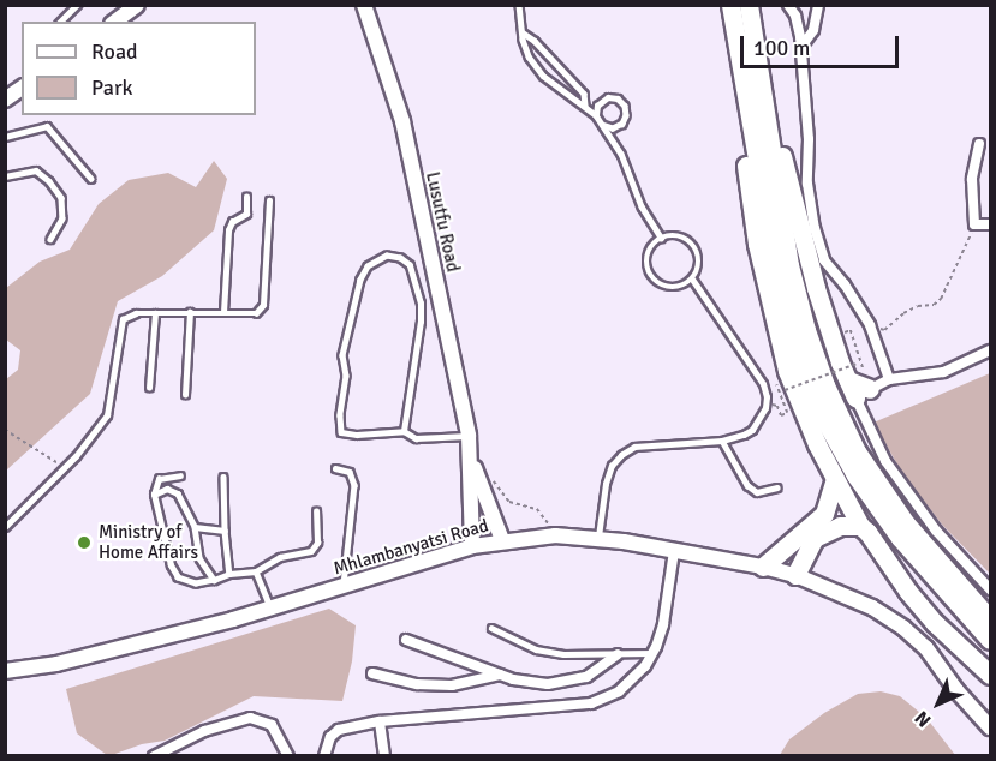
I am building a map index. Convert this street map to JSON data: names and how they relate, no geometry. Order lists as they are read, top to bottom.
{
  "streets": {
    "main road": ["Lusutfu Road", "Mhlambanyatsi Road"]
  },
  "crossings": [
    ["Lusutfu Road", "Mhlambanyatsi Road"]
  ],
  "places": ["Ministry of Home Affairs"],
  "legend": ["Road", "Park"],
  "scale_bar": "100 m",
  "north": "bottom left"
}
